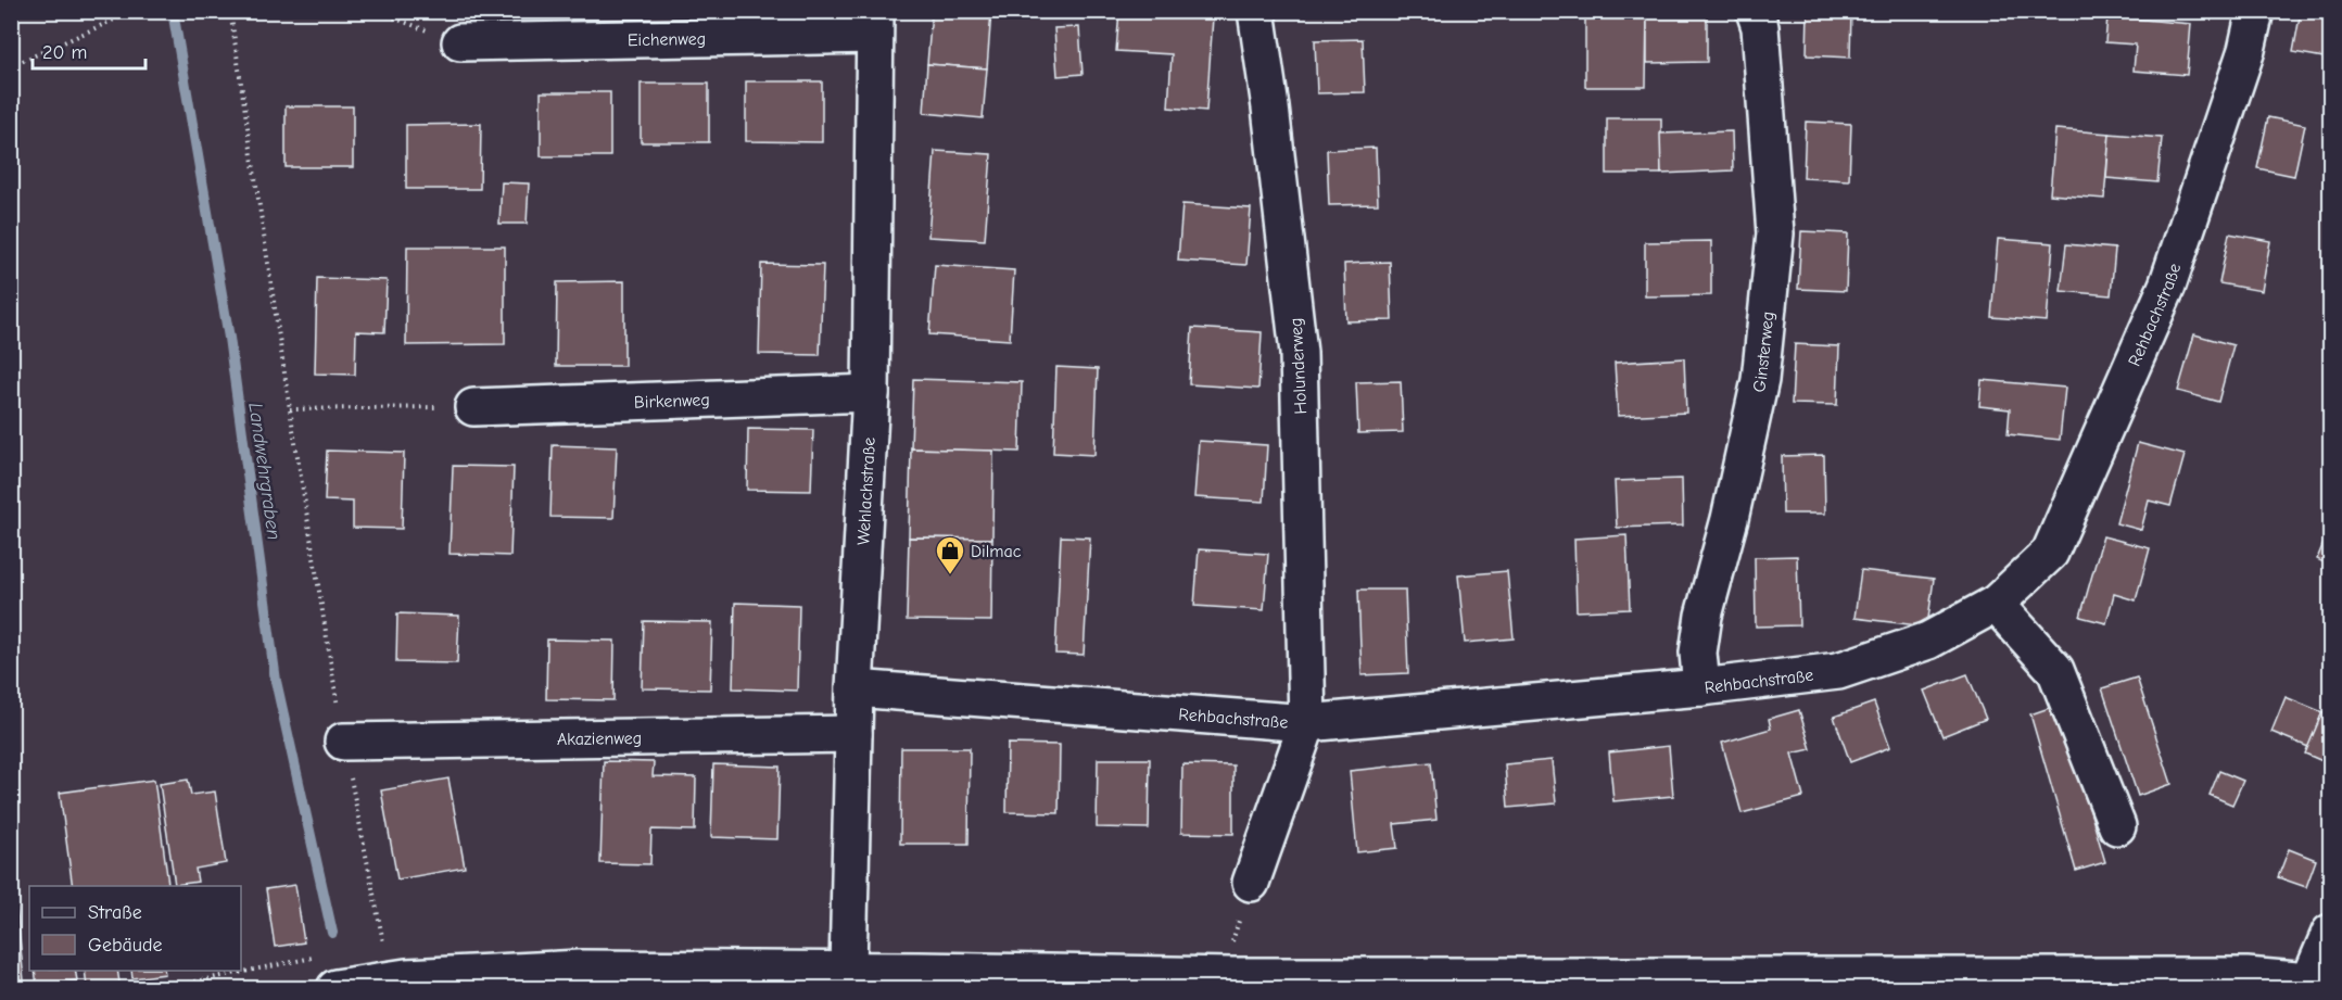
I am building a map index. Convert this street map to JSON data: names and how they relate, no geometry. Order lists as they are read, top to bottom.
{
  "streets": {
    "street": [
      "Eichenweg",
      "Rehbachstraße",
      "Ginsterweg",
      "Holunderweg",
      "Birkenweg",
      "Wehlachstraße",
      "Akazienweg"
    ]
  },
  "crossings": [
    ["Eichenweg", "Wehlachstraße"],
    ["Rehbachstraße", "Ginsterweg"],
    ["Rehbachstraße", "Holunderweg"],
    ["Rehbachstraße", "Wehlachstraße"],
    ["Birkenweg", "Wehlachstraße"],
    ["Wehlachstraße", "Akazienweg"]
  ],
  "water": ["Landwehrgraben"],
  "places": {
    "shop": ["Dilmac"]
  },
  "legend": ["Straße", "Gebäude"],
  "scale_bar": "20 m"
}
